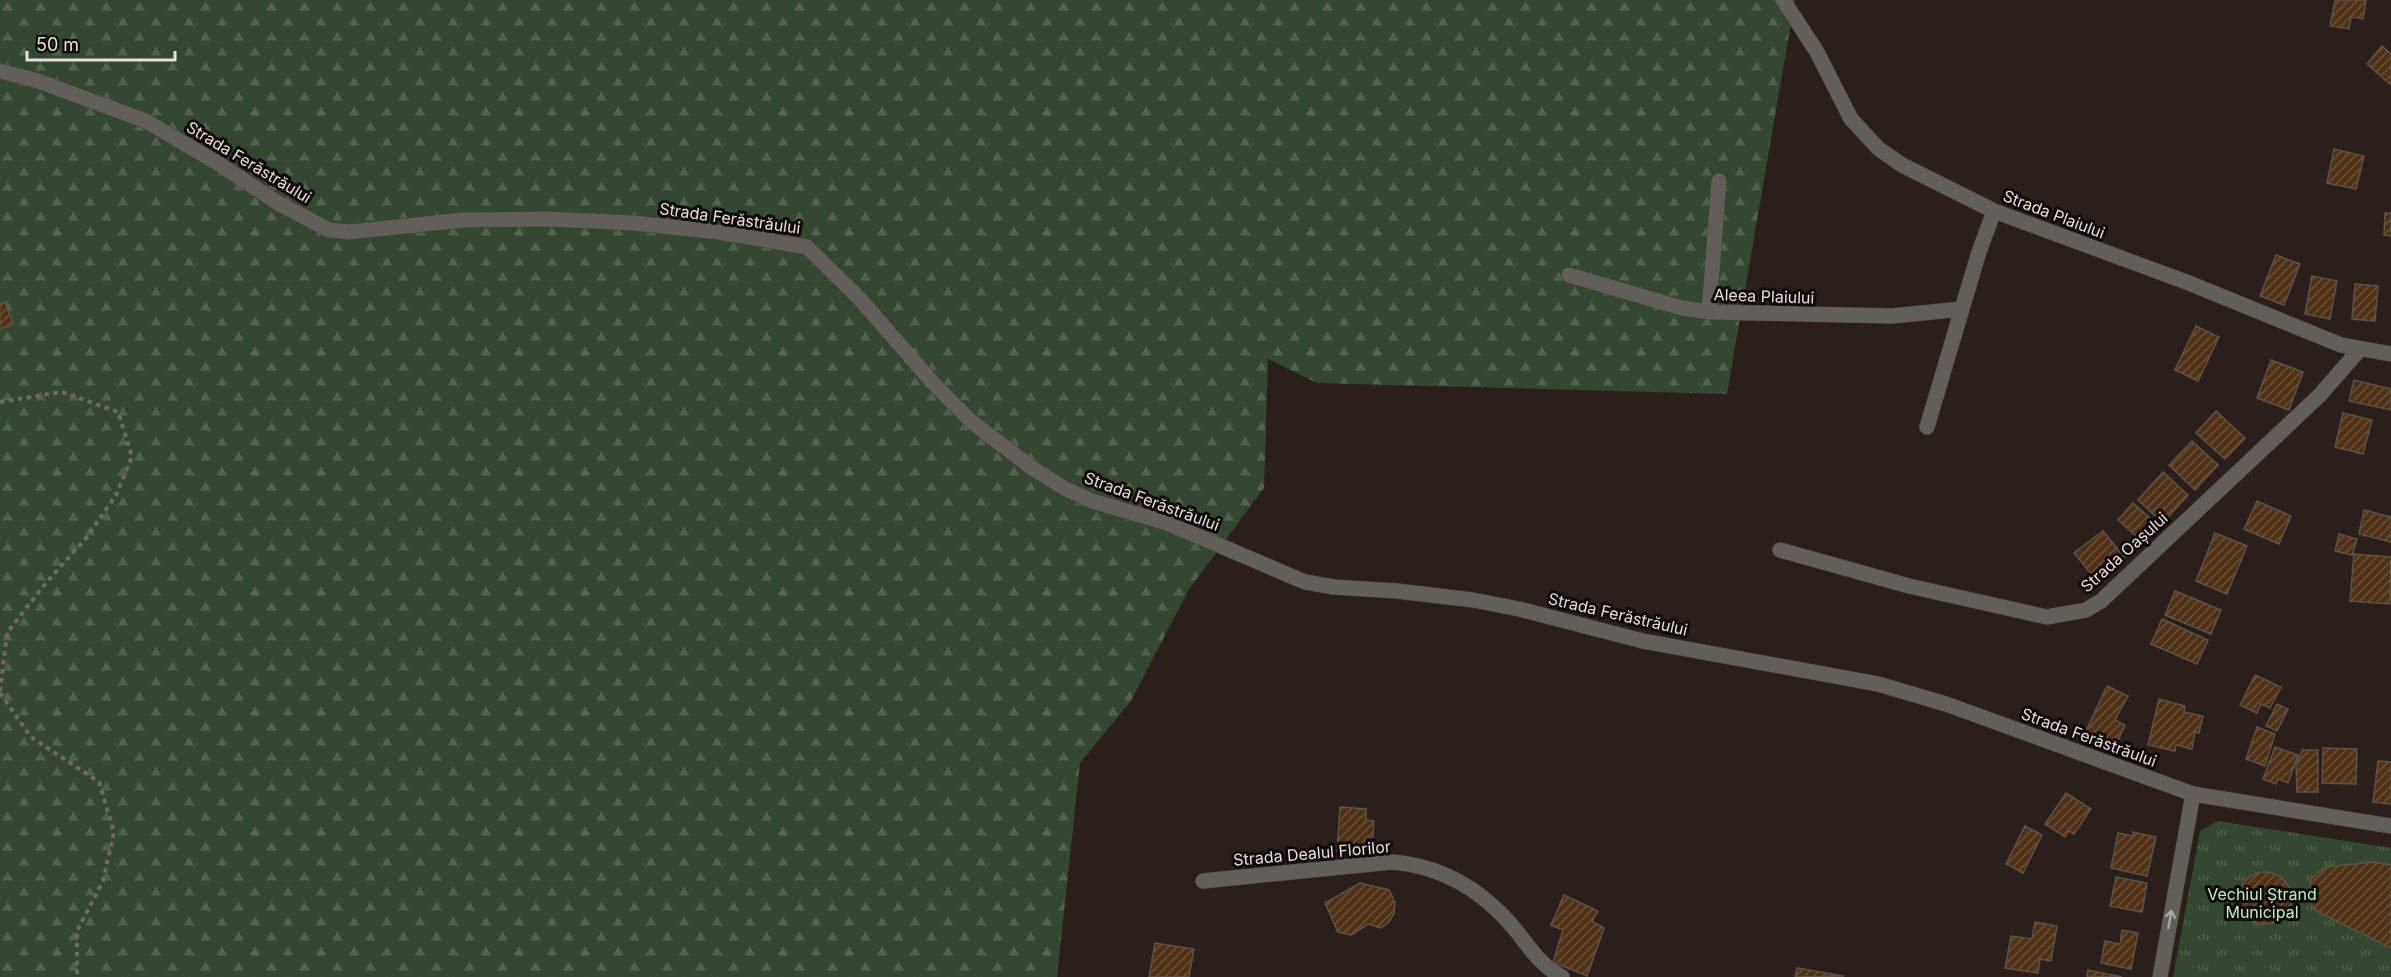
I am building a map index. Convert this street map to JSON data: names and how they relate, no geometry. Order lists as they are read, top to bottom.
{
  "streets": {
    "street": [
      "Strada Ferăstrăului",
      "Strada Plaiului",
      "Aleea Plaiului",
      "Strada Oașului",
      "Strada Dealul Florilor"
    ]
  },
  "crossings": [
    ["Strada Plaiului", "Strada Oașului"]
  ],
  "parks": ["Vechiul Ștrand Municipal"],
  "scale_bar": "50 m"
}
